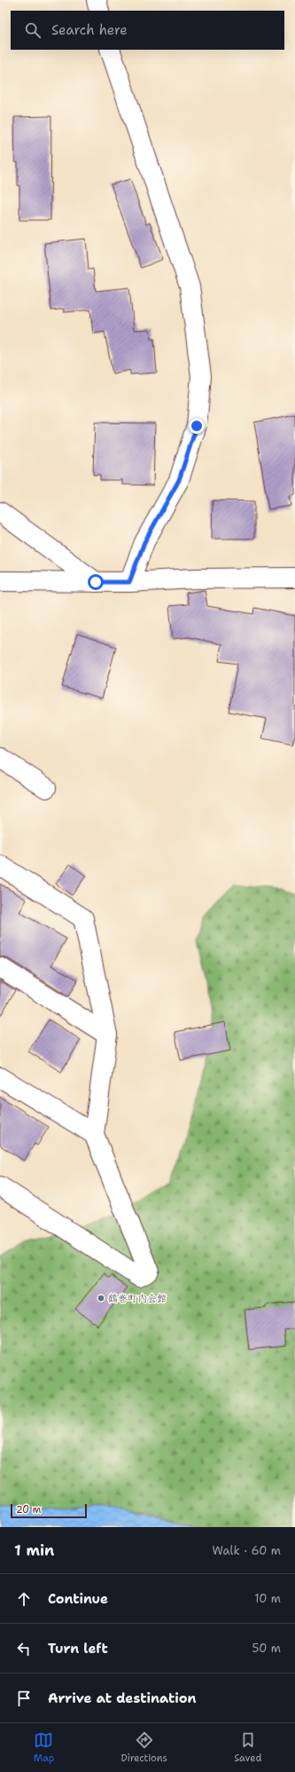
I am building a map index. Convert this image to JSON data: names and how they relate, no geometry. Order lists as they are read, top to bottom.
{
  "places": ["鶴巻町内会館"],
  "scale_bar": "20 m",
  "page": {
    "search": "Search here",
    "scale": "20 m",
    "heading": ["1 min", "Walk · 60 m"],
    "list": [
      ["Continue", "10 m"],
      ["Turn left", "50 m"],
      "Arrive at destination"
    ],
    "nav": ["Map", "Directions", "Saved"]
  }
}
